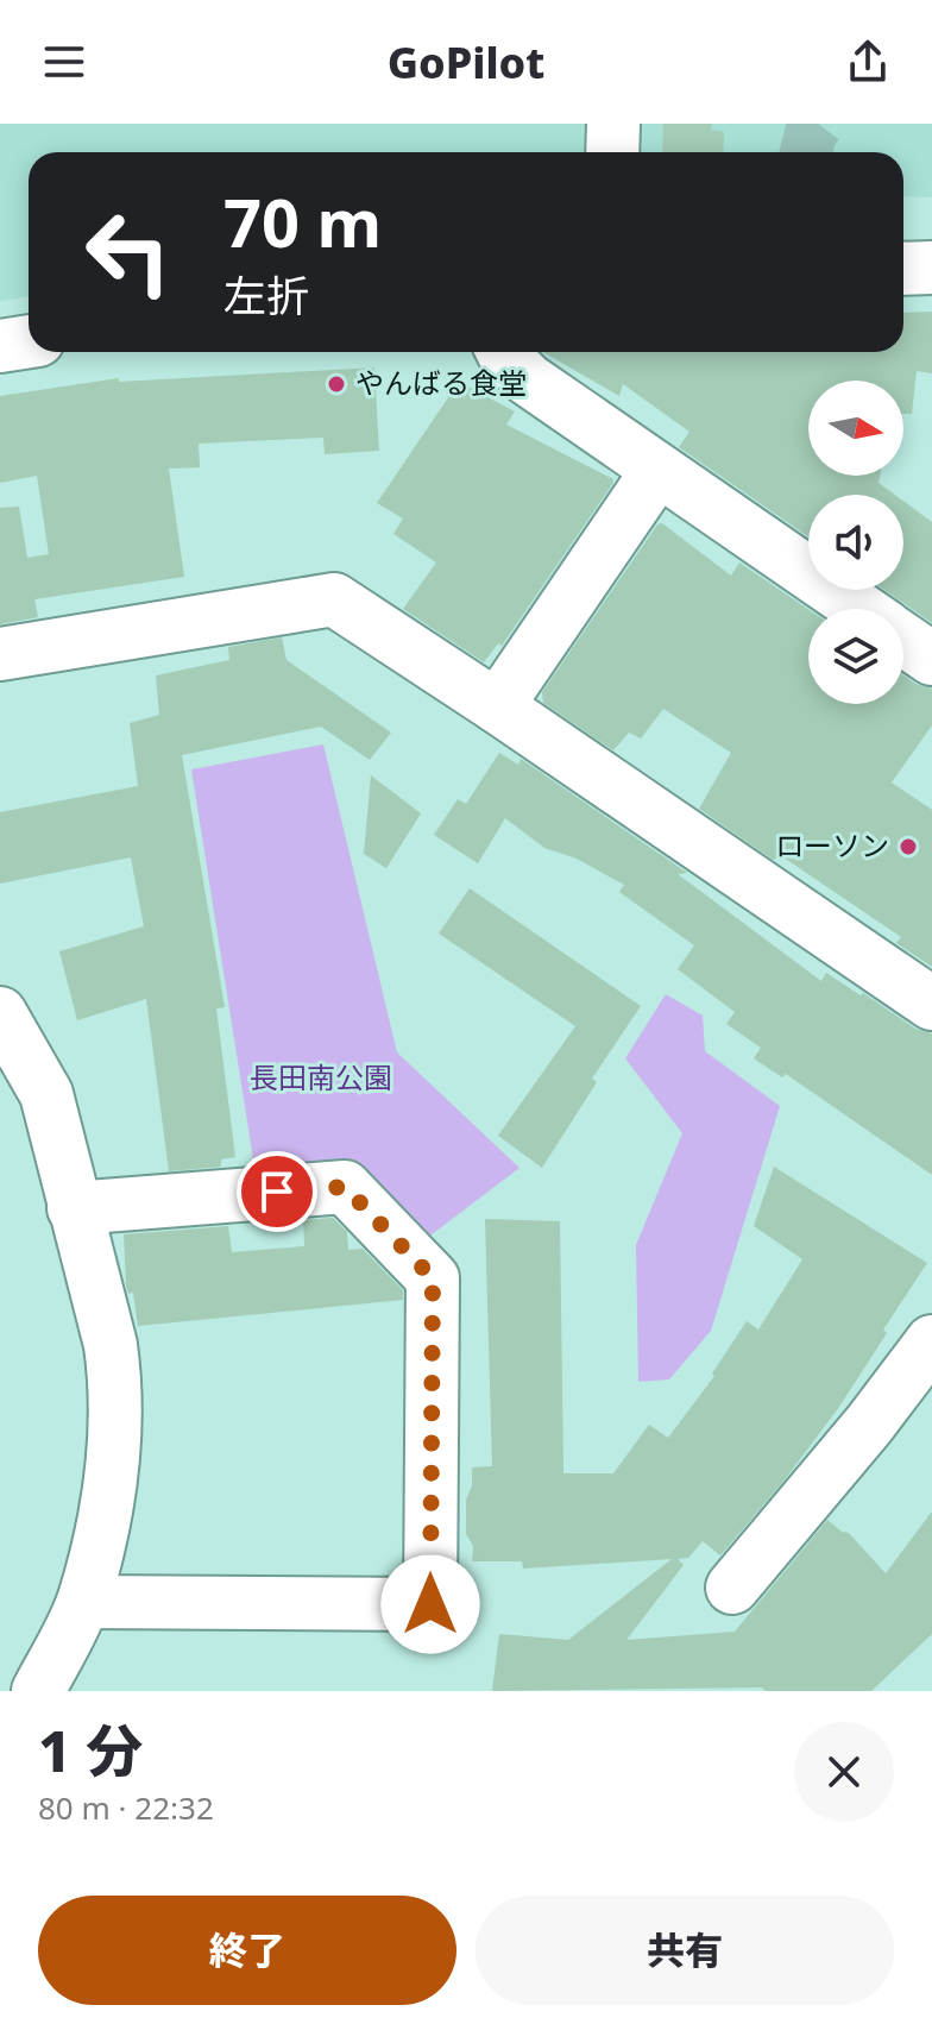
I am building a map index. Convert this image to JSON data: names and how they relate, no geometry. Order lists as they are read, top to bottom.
{
  "parks": ["長田南公園"],
  "places": ["やんばる食堂", "ローソン"],
  "north": "right",
  "page": {
    "header": "GoPilot",
    "turn": ["70 m", "左折"],
    "heading": ["1 分", "80 m · 22:32"],
    "buttons": ["終了", "共有"]
  }
}
